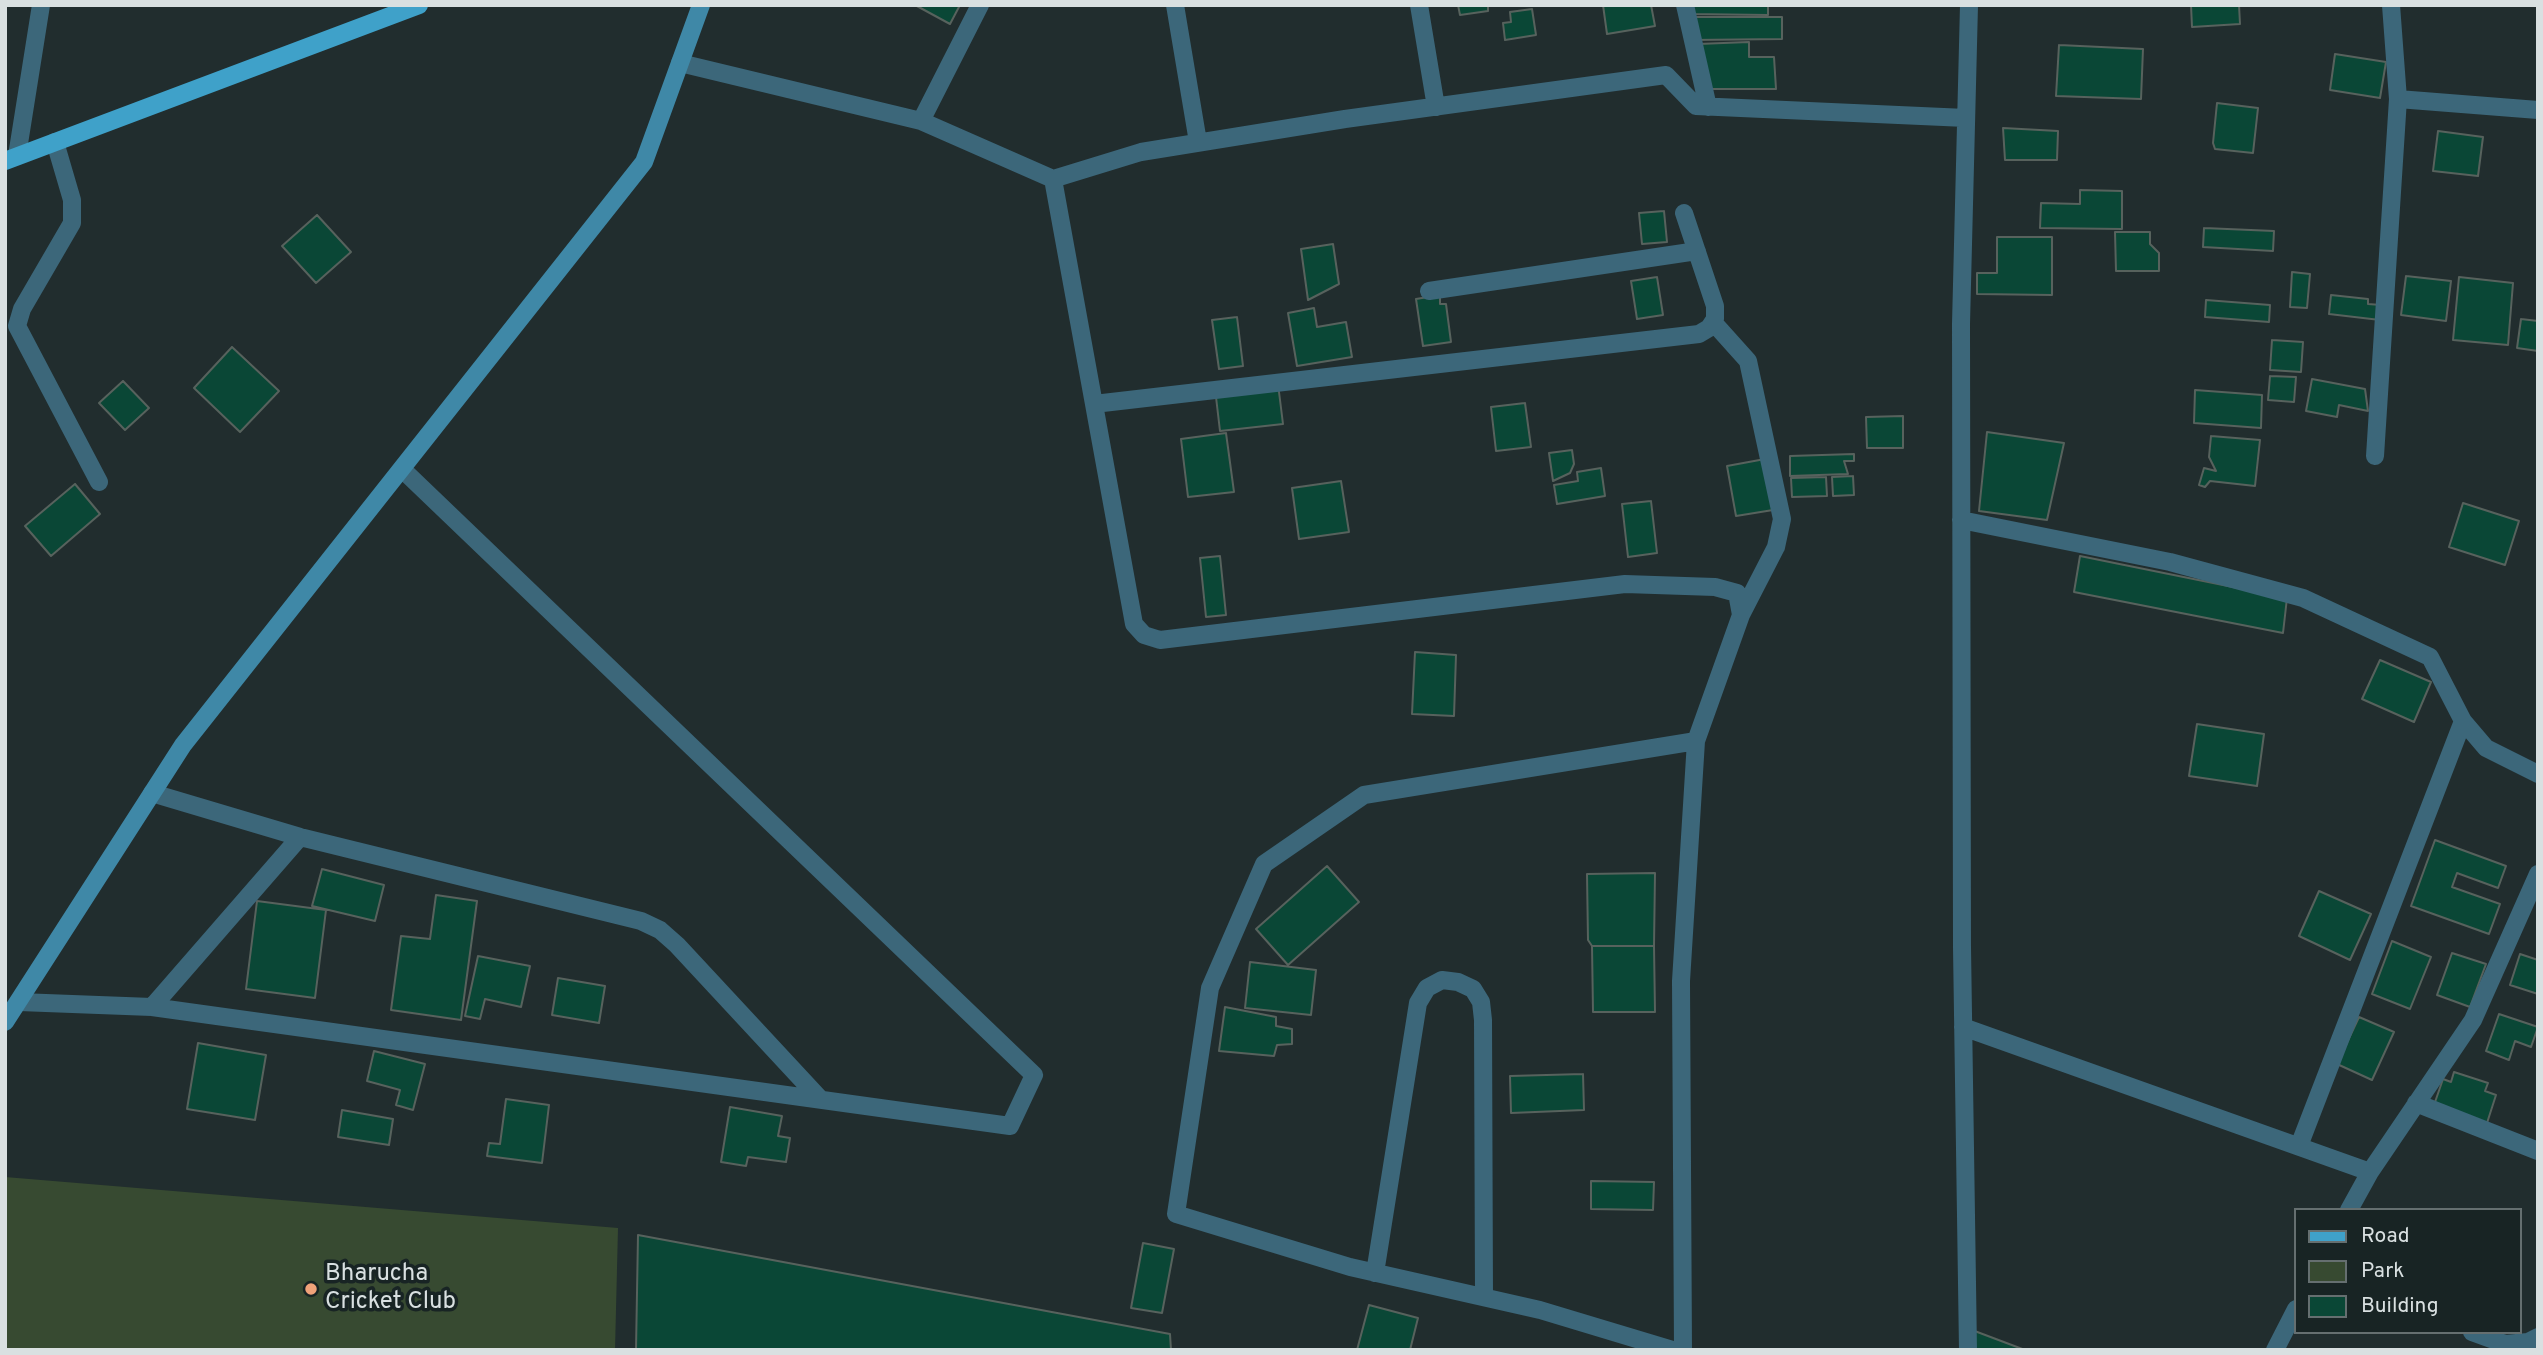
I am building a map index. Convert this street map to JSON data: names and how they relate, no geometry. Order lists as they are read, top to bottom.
{
  "places": ["Bharucha Cricket Club"],
  "legend": ["Road", "Park", "Building"]
}
